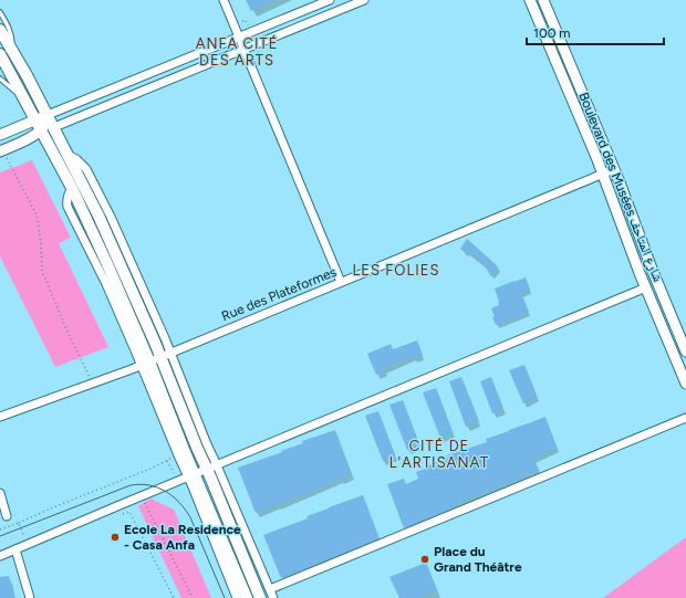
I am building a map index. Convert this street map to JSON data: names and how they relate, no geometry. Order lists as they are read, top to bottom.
{
  "streets": {
    "street": ["Boulevard des Musées شارع المتاحف", "Rue des Plateformes"]
  },
  "crossings": [
    ["Boulevard des Musées شارع المتاحف", "Rue des Plateformes"]
  ],
  "districts": ["ANFA CITÉ DES ARTS", "LES FOLIES", "CITÉ DE L'ARTISANAT"],
  "places": ["Ecole La Residence - Casa Anfa", "Place du Grand Théâtre"],
  "scale_bar": "100 m"
}
